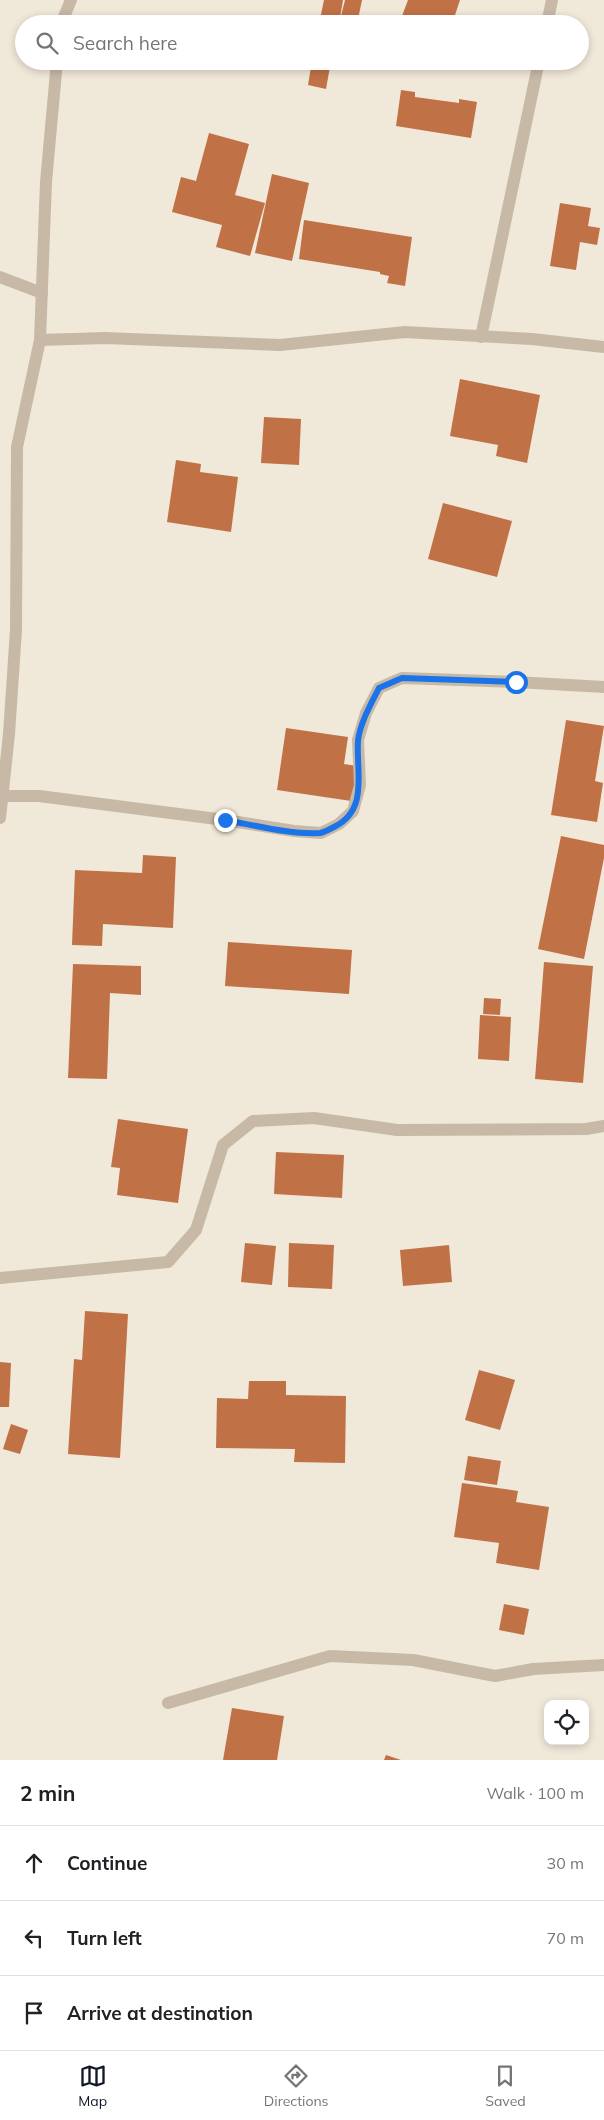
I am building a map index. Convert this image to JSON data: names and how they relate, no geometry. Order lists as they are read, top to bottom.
{
  "page": {
    "search": "Search here",
    "heading": ["2 min", "Walk · 100 m"],
    "list": [
      ["Continue", "30 m"],
      ["Turn left", "70 m"],
      "Arrive at destination"
    ],
    "nav": ["Map", "Directions", "Saved"]
  }
}
